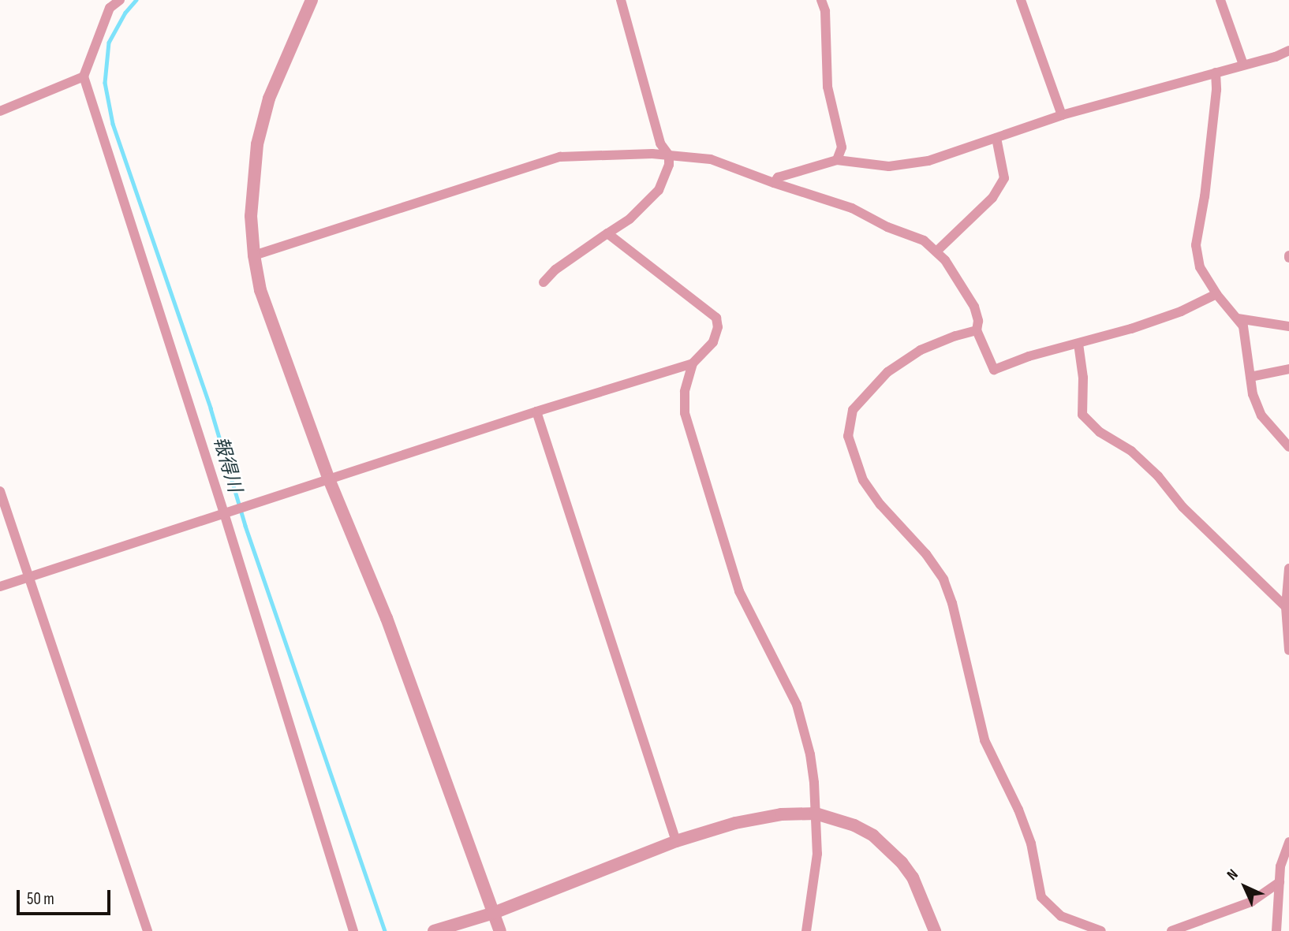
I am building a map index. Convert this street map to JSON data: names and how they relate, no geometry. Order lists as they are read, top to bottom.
{
  "water": ["報得川"],
  "scale_bar": "50 m",
  "north": "top left"
}
